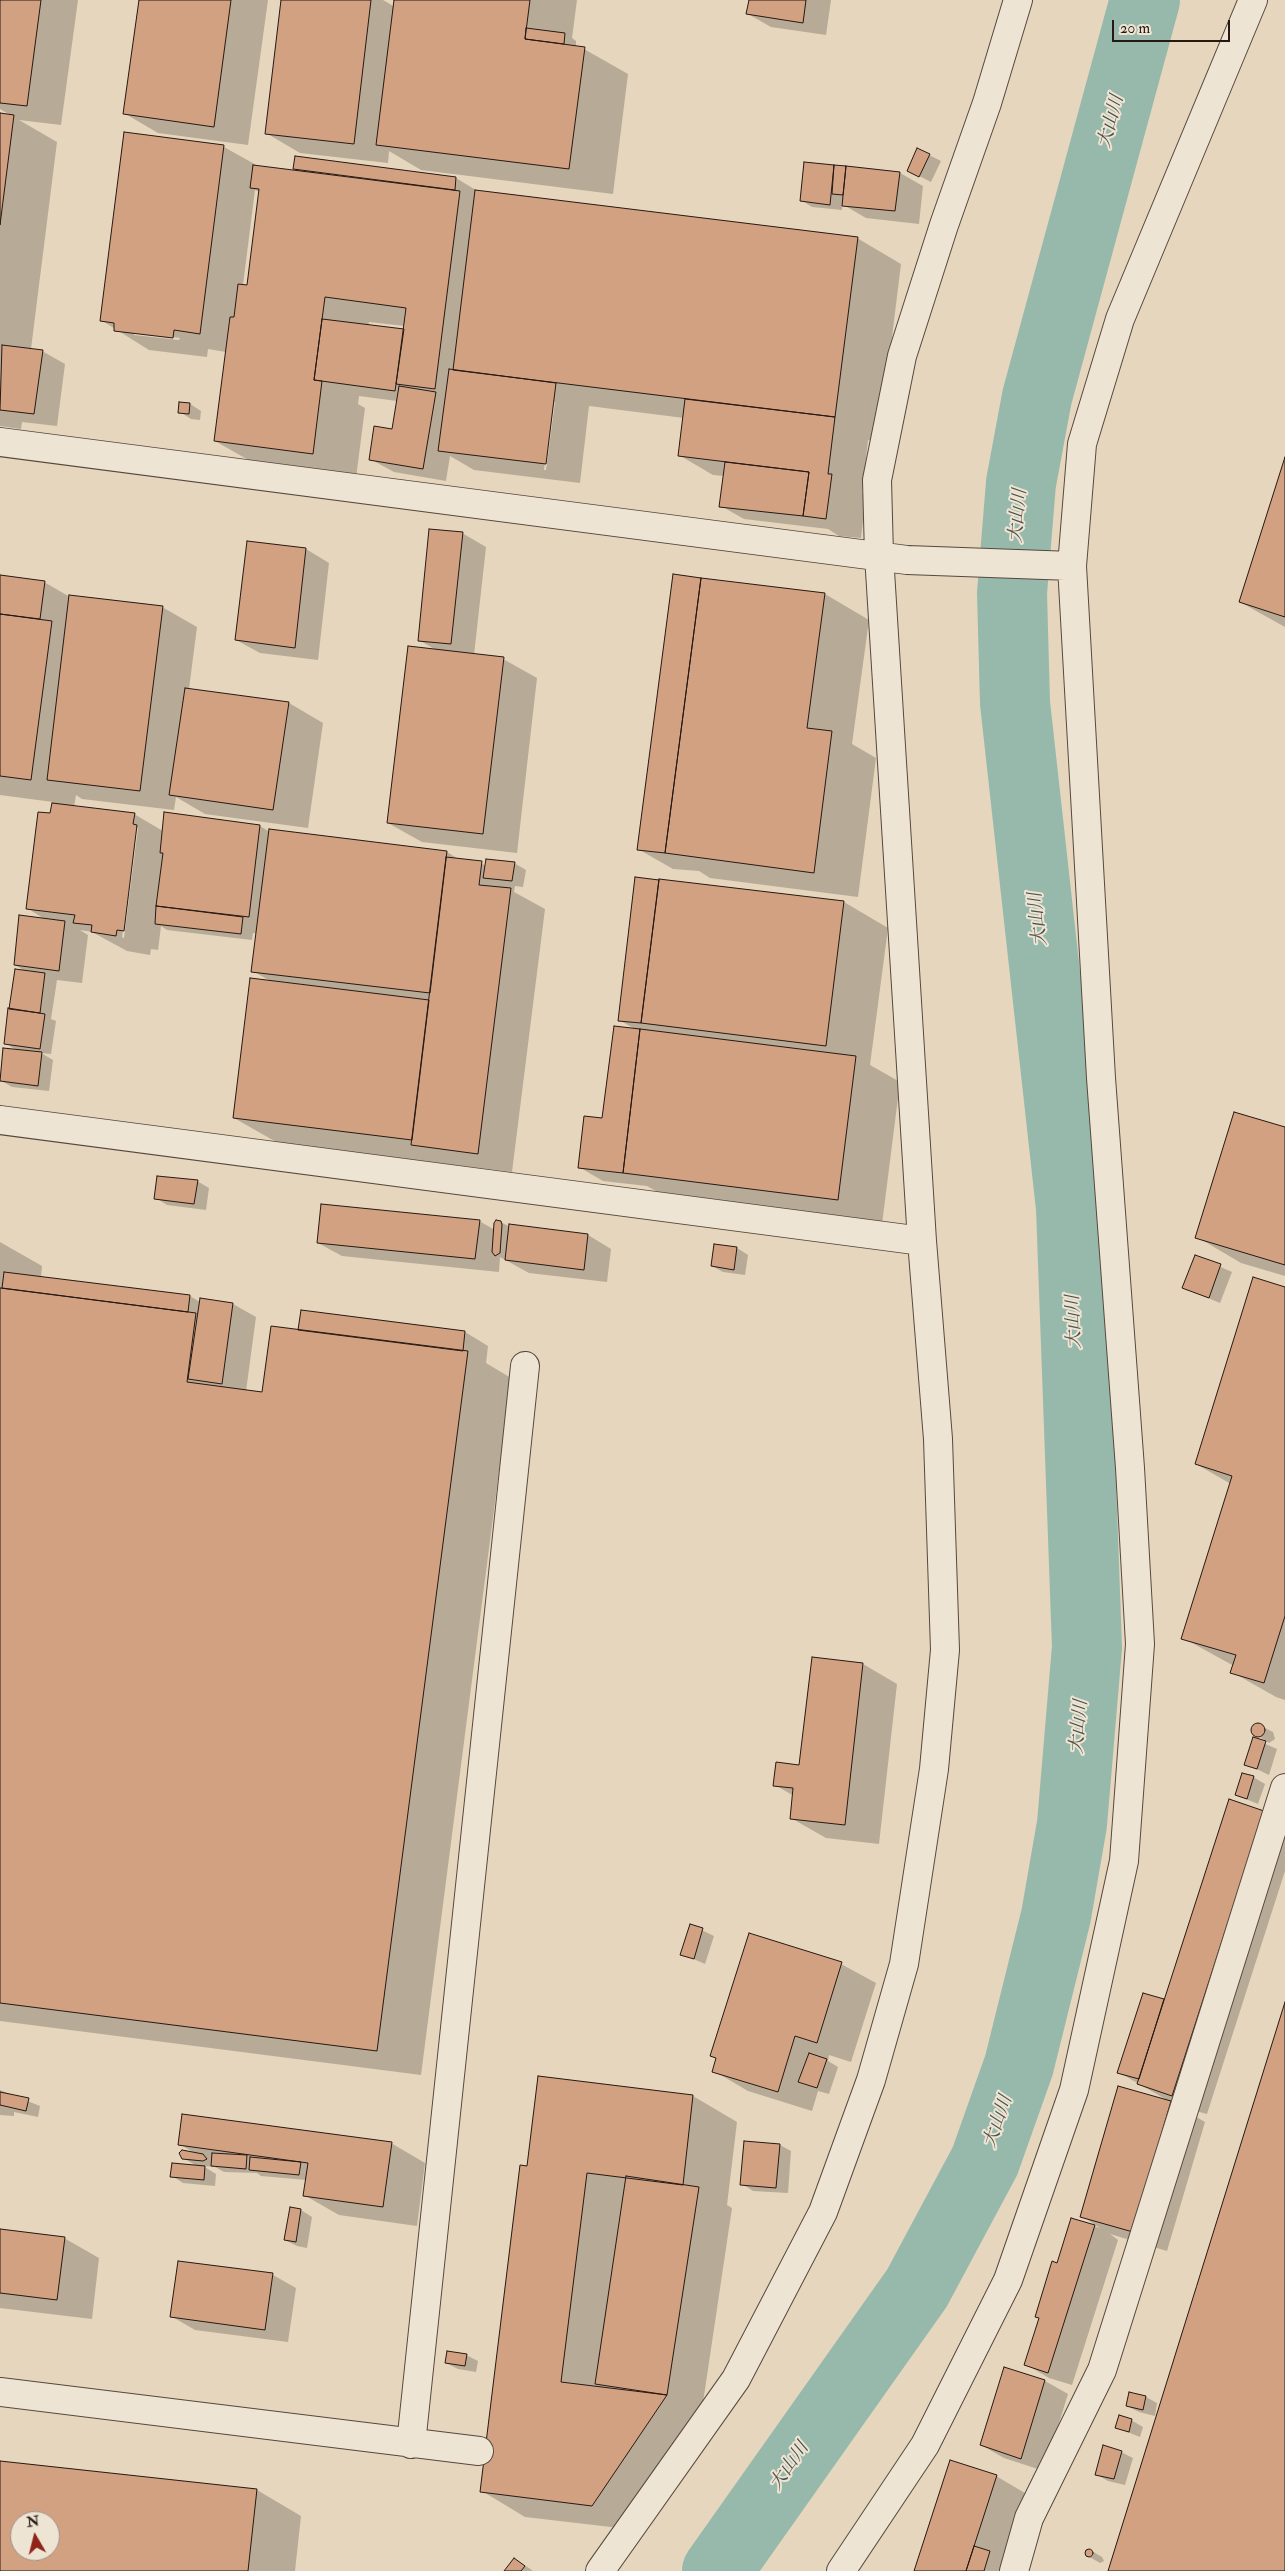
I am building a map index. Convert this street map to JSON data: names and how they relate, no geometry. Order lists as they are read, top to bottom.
{
  "water": ["大山川"],
  "scale_bar": "20 m",
  "north": "top"
}
